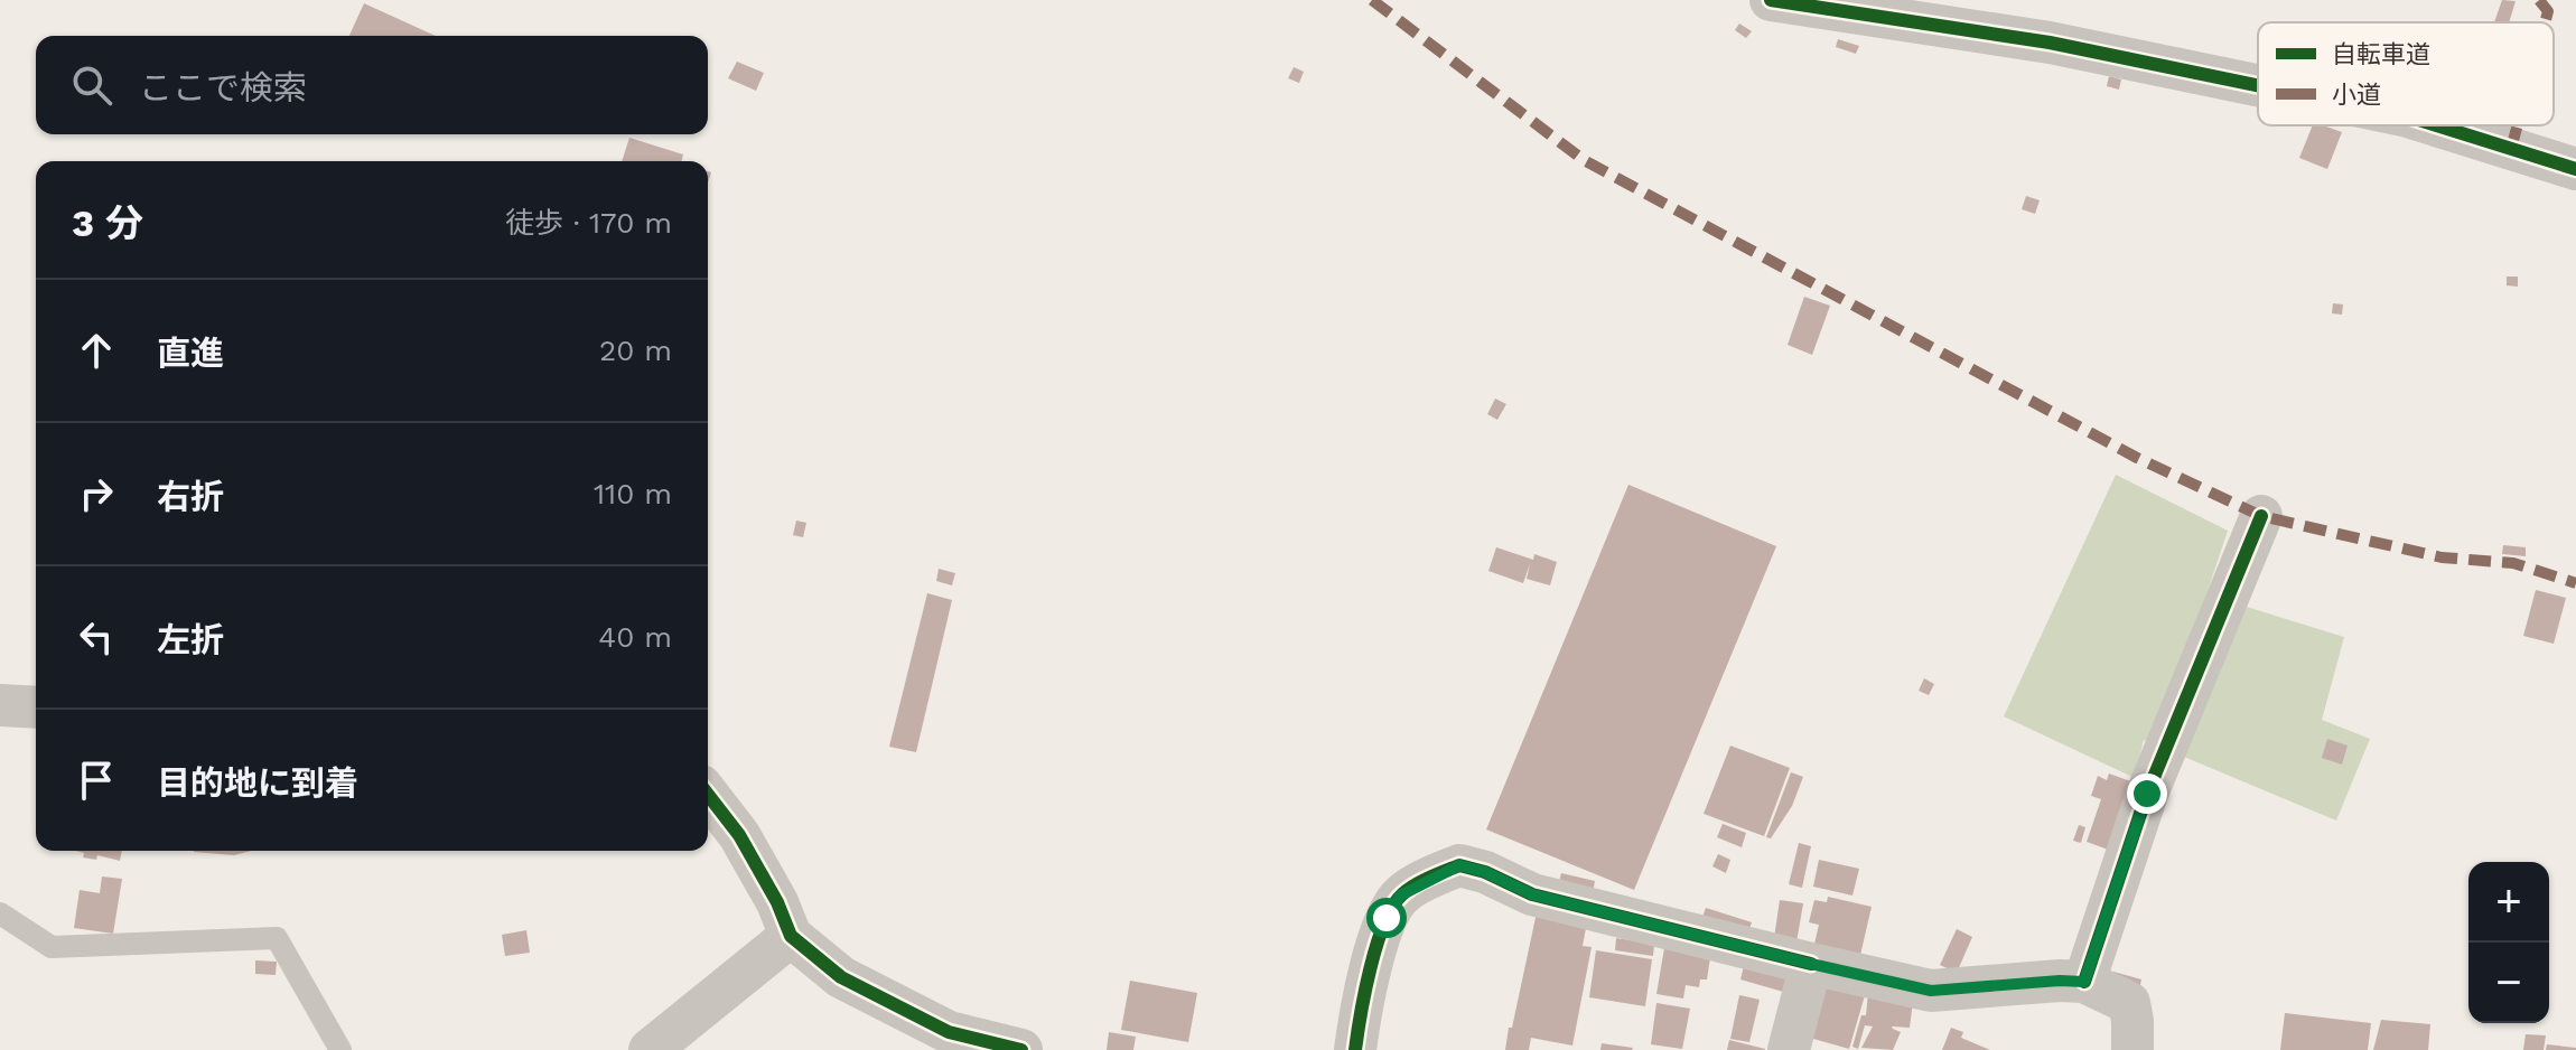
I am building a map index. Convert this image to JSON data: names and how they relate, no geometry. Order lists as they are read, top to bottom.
{
  "legend": ["自転車道", "小道"],
  "page": {
    "search": "ここで検索",
    "heading": ["3 分", "徒歩 · 170 m"],
    "list": [
      ["直進", "20 m"],
      ["右折", "110 m"],
      ["左折", "40 m"],
      "目的地に到着"
    ],
    "map_buttons": ["+", "−"]
  }
}
